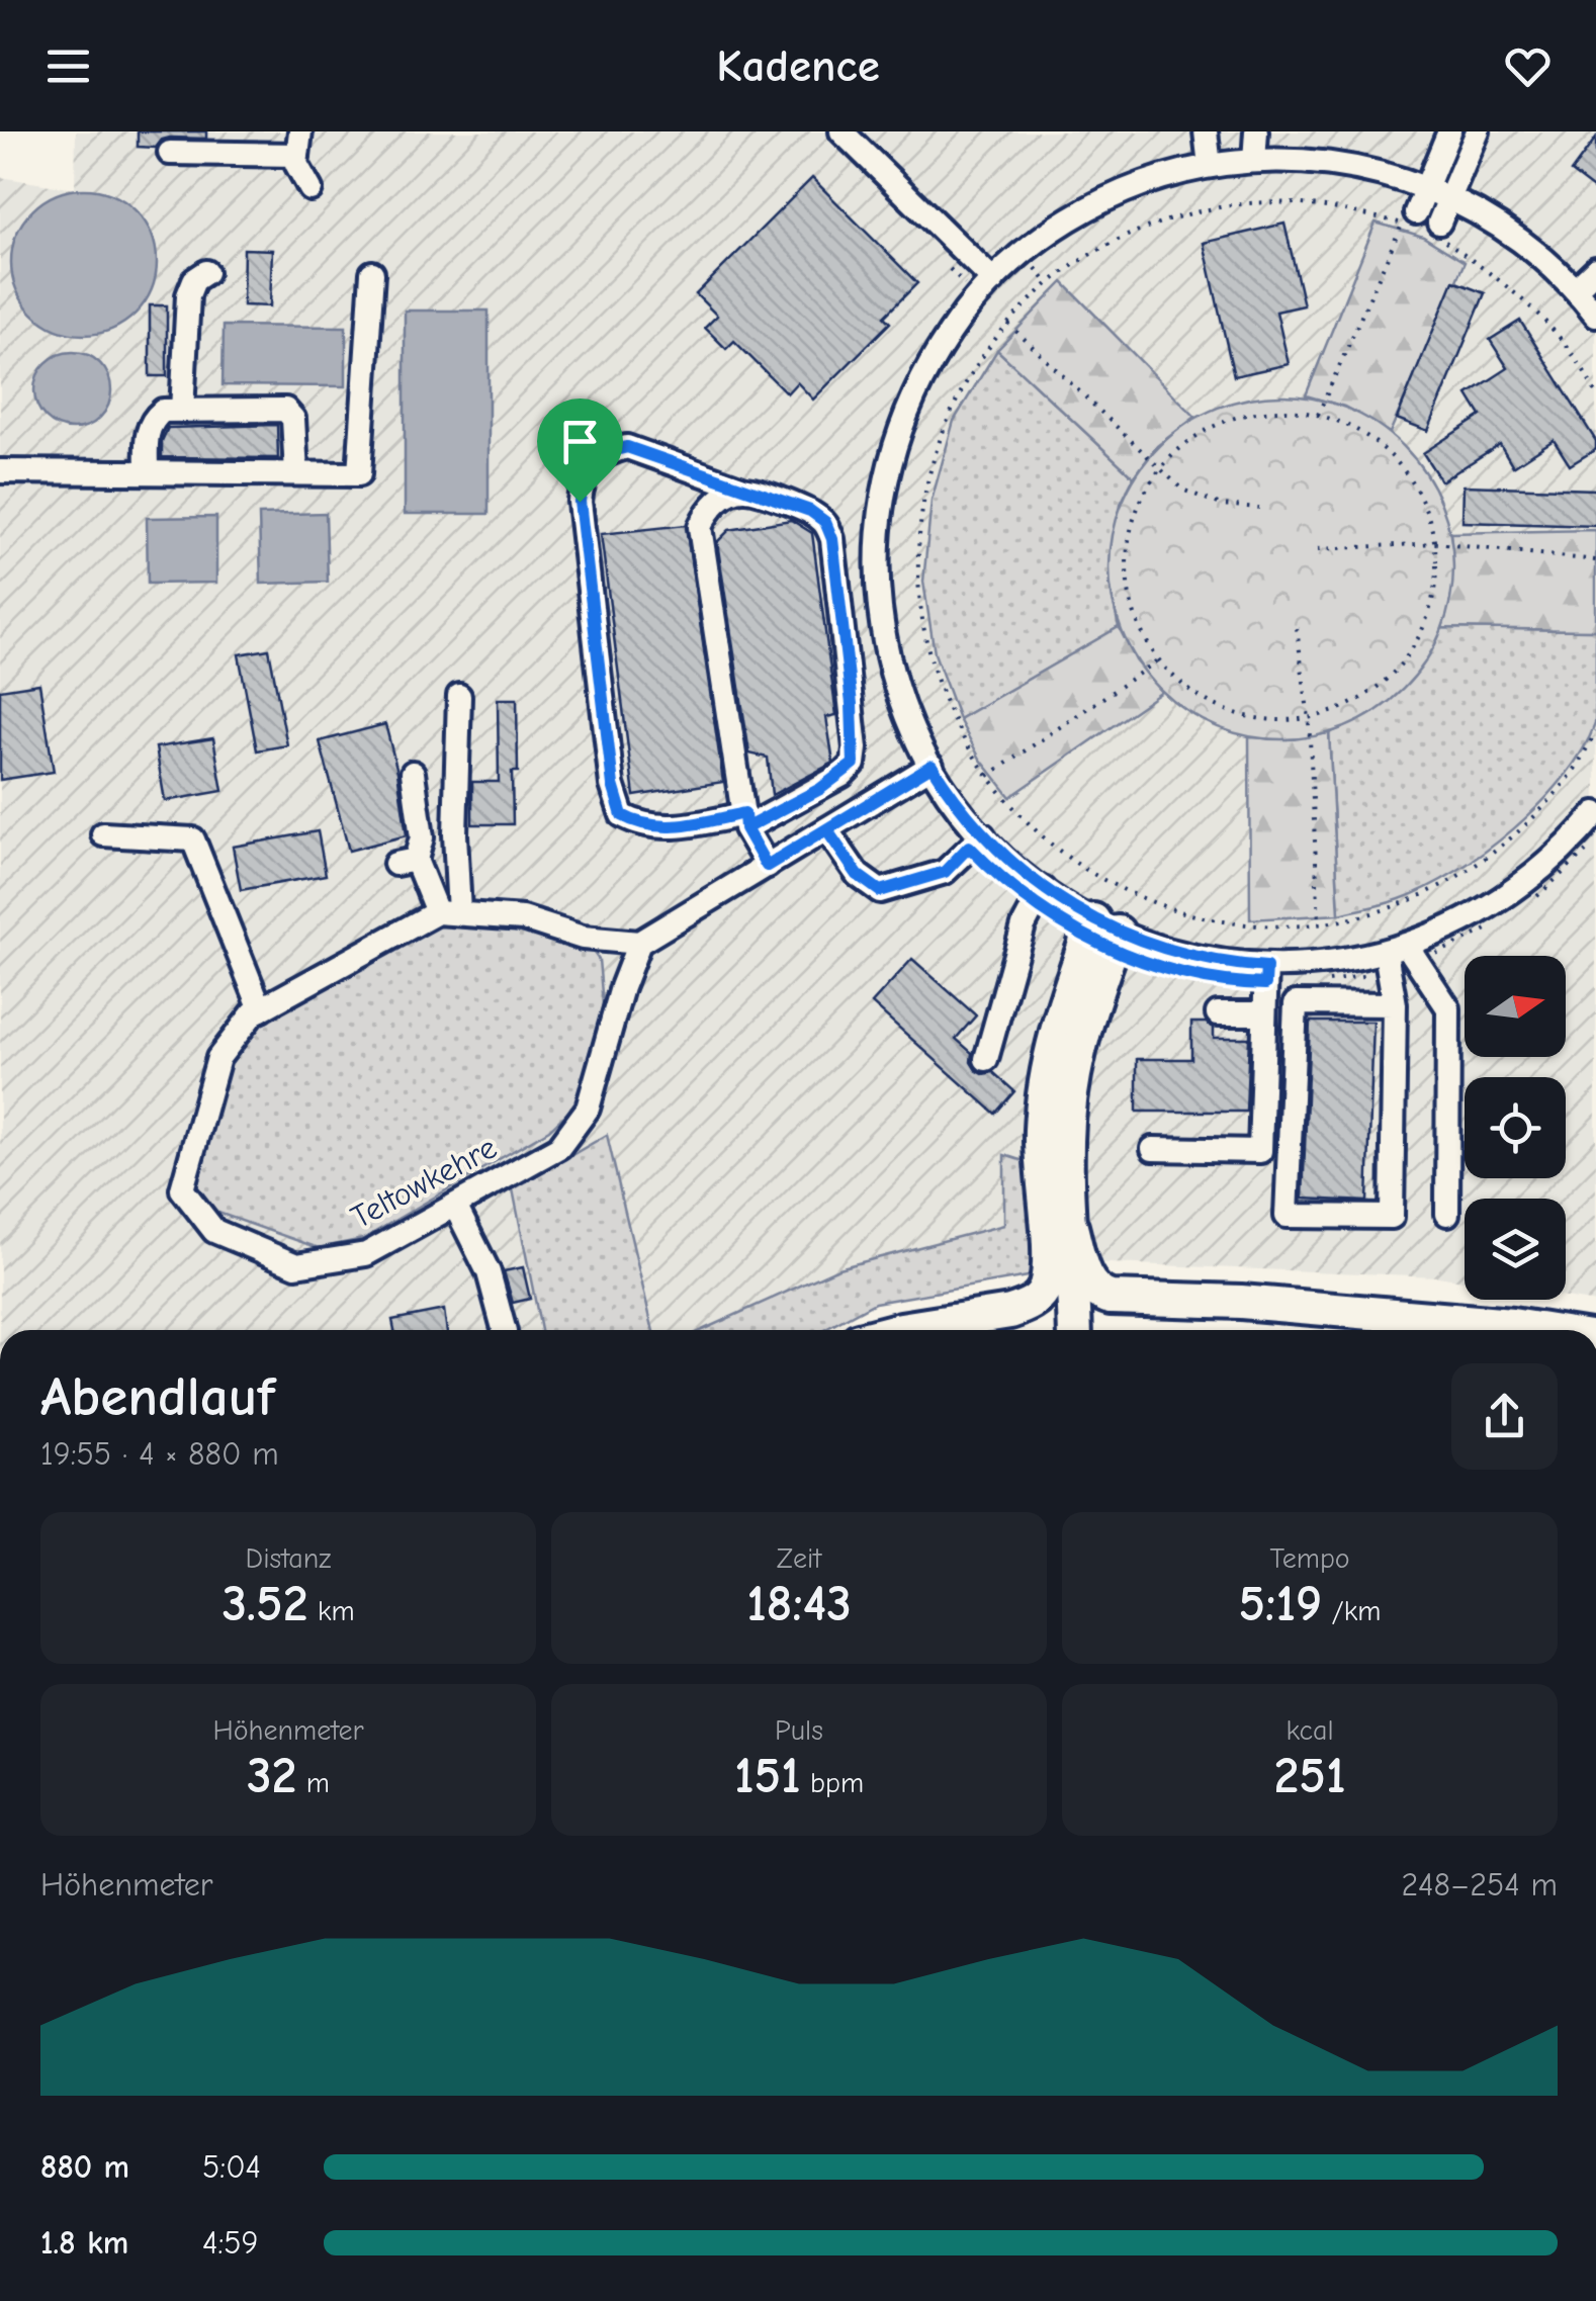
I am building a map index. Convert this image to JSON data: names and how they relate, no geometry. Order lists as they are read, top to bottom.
{
  "streets": {
    "street": ["Teltowkehre"]
  },
  "north": "right",
  "page": {
    "header": "Kadence",
    "heading": ["Abendlauf", "19:55 · 4 × 880 m"],
    "stats": [
      ["Distanz", "3.52 km"],
      ["Zeit", "18:43"],
      ["Tempo", "5:19 /km"],
      ["Höhenmeter", "32 m"],
      ["Puls", "151 bpm"],
      ["kcal", "251"]
    ],
    "chart": ["Höhenmeter", "248–254 m"],
    "list": [
      {
        "name": "880 m",
        "note": "5:04"
      },
      {
        "name": "1.8 km",
        "note": "4:59"
      }
    ]
  }
}
